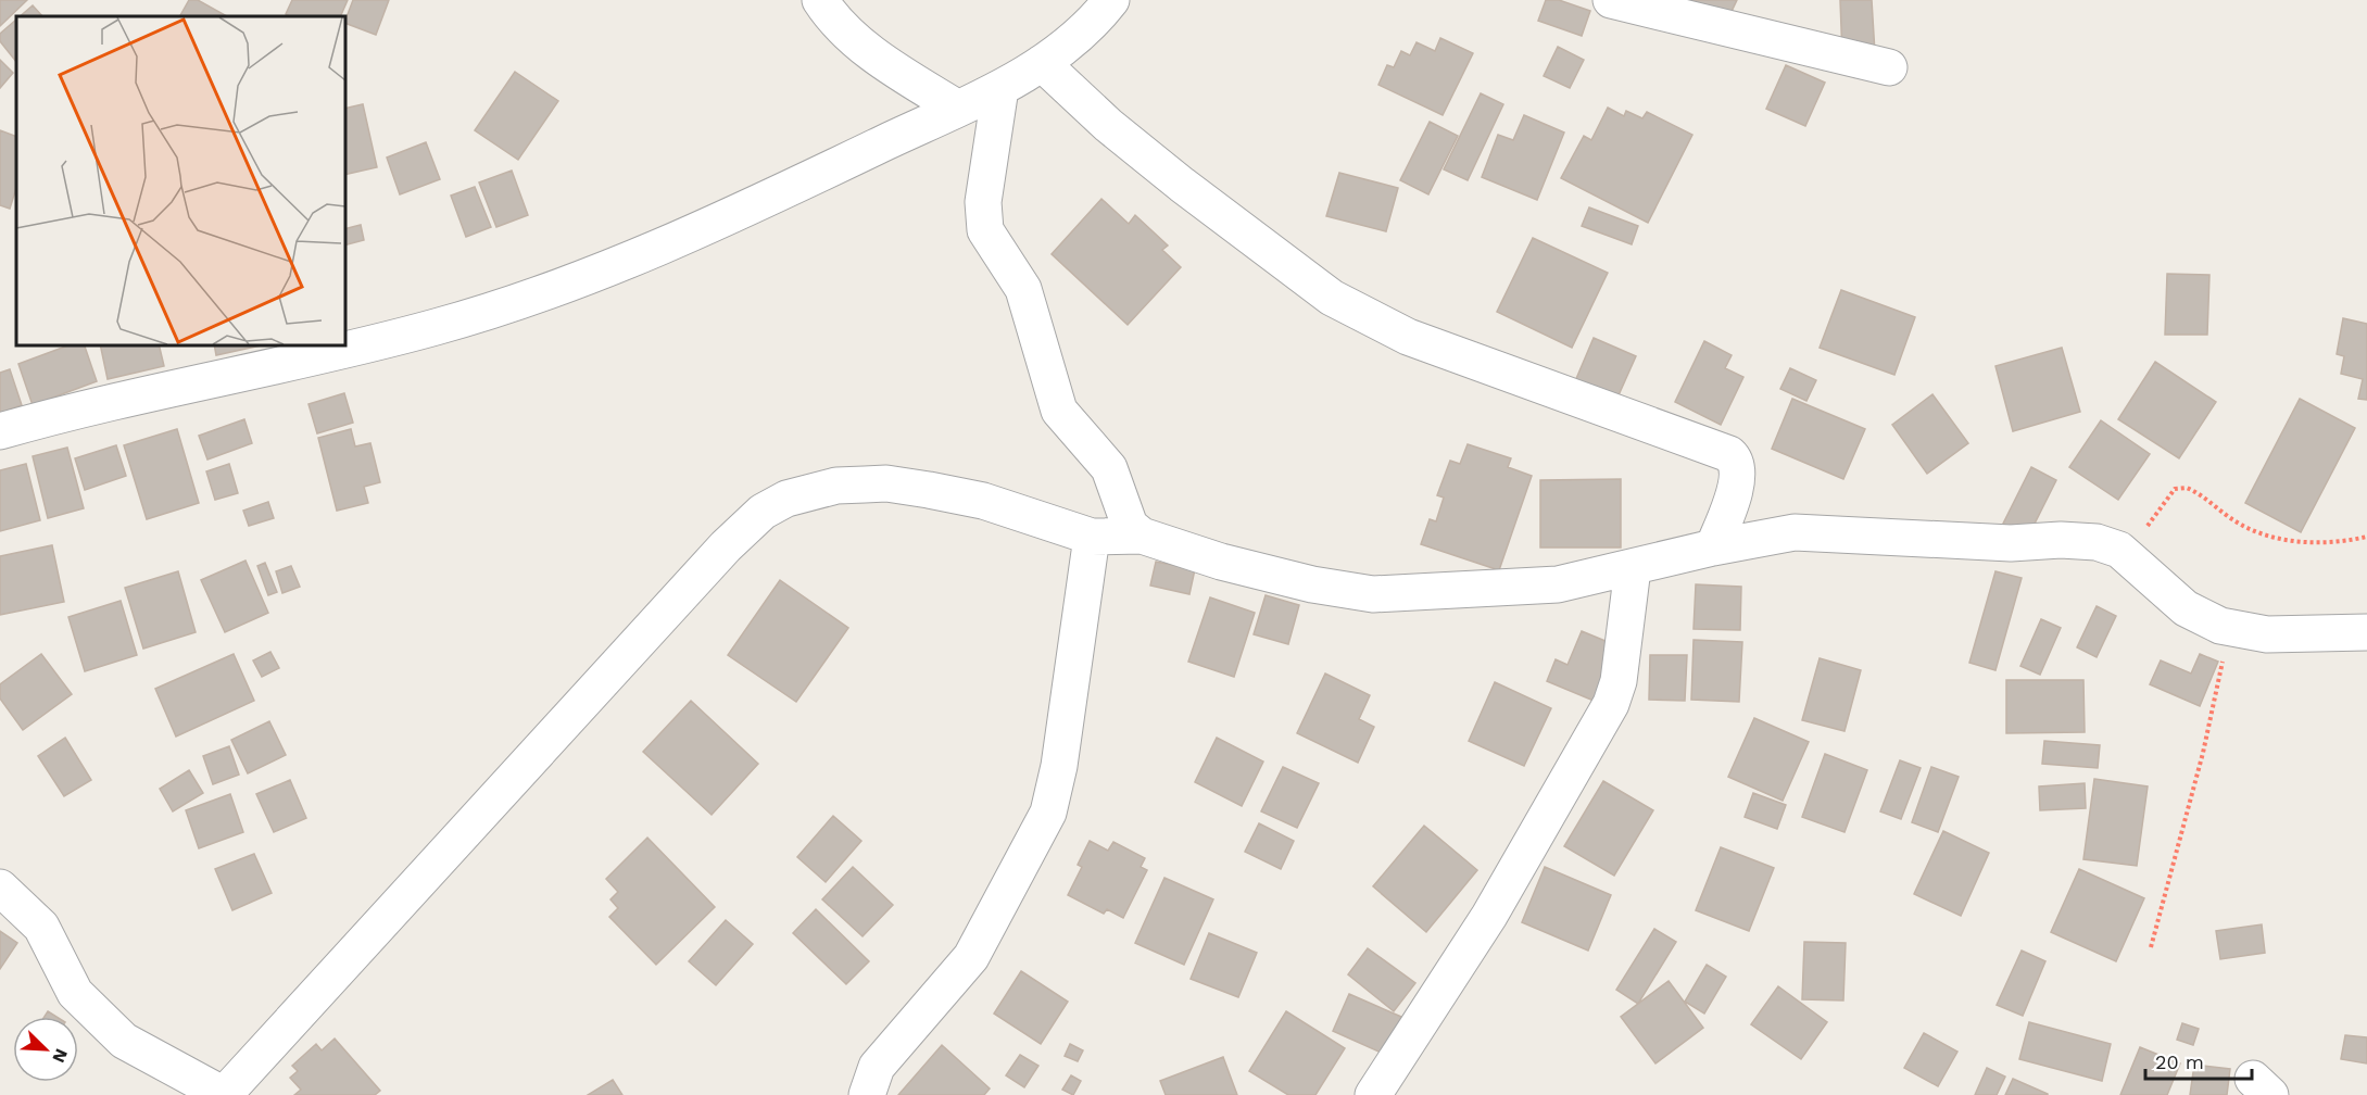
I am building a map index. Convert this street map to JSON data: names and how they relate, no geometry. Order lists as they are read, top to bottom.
{
  "scale_bar": "20 m",
  "north": "bottom right"
}
